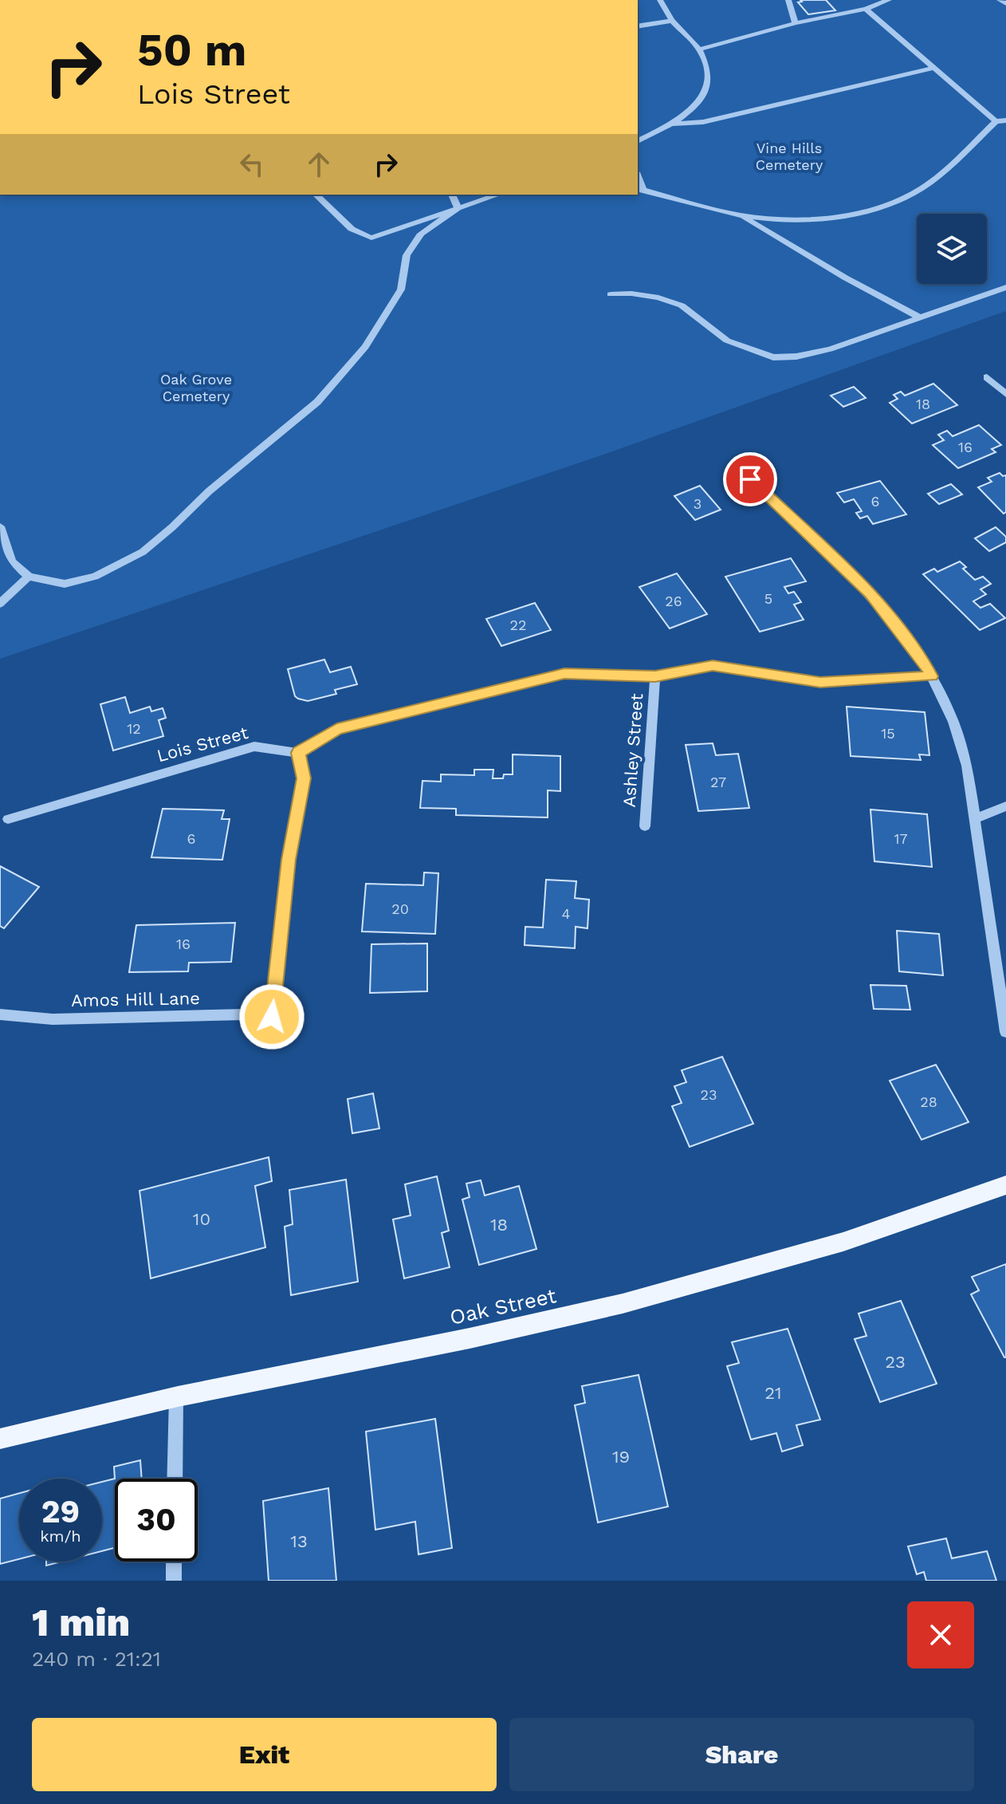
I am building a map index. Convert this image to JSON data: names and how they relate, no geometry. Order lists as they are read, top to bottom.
{
  "streets": {
    "main road": ["Oak Street"],
    "street": ["Lois Street", "Ashley Street", "Amos Hill Lane"]
  },
  "crossings": [
    ["Lois Street", "Amos Hill Lane"]
  ],
  "parks": ["Vine Hills Cemetery", "Oak Grove Cemetery"],
  "house_numbers": [
    "18",
    "16",
    "6",
    "3",
    "5",
    "26",
    "22",
    "12",
    "15",
    "27",
    "6",
    "17",
    "20",
    "4",
    "16",
    "23",
    "28",
    "10",
    "18",
    "23",
    "21",
    "19",
    "13"
  ],
  "page": {
    "turn": ["50 m", "Lois Street"],
    "speed": "29 km/h",
    "limit": "30",
    "heading": ["1 min", "240 m · 21:21"],
    "buttons": ["Exit", "Share"]
  }
}
